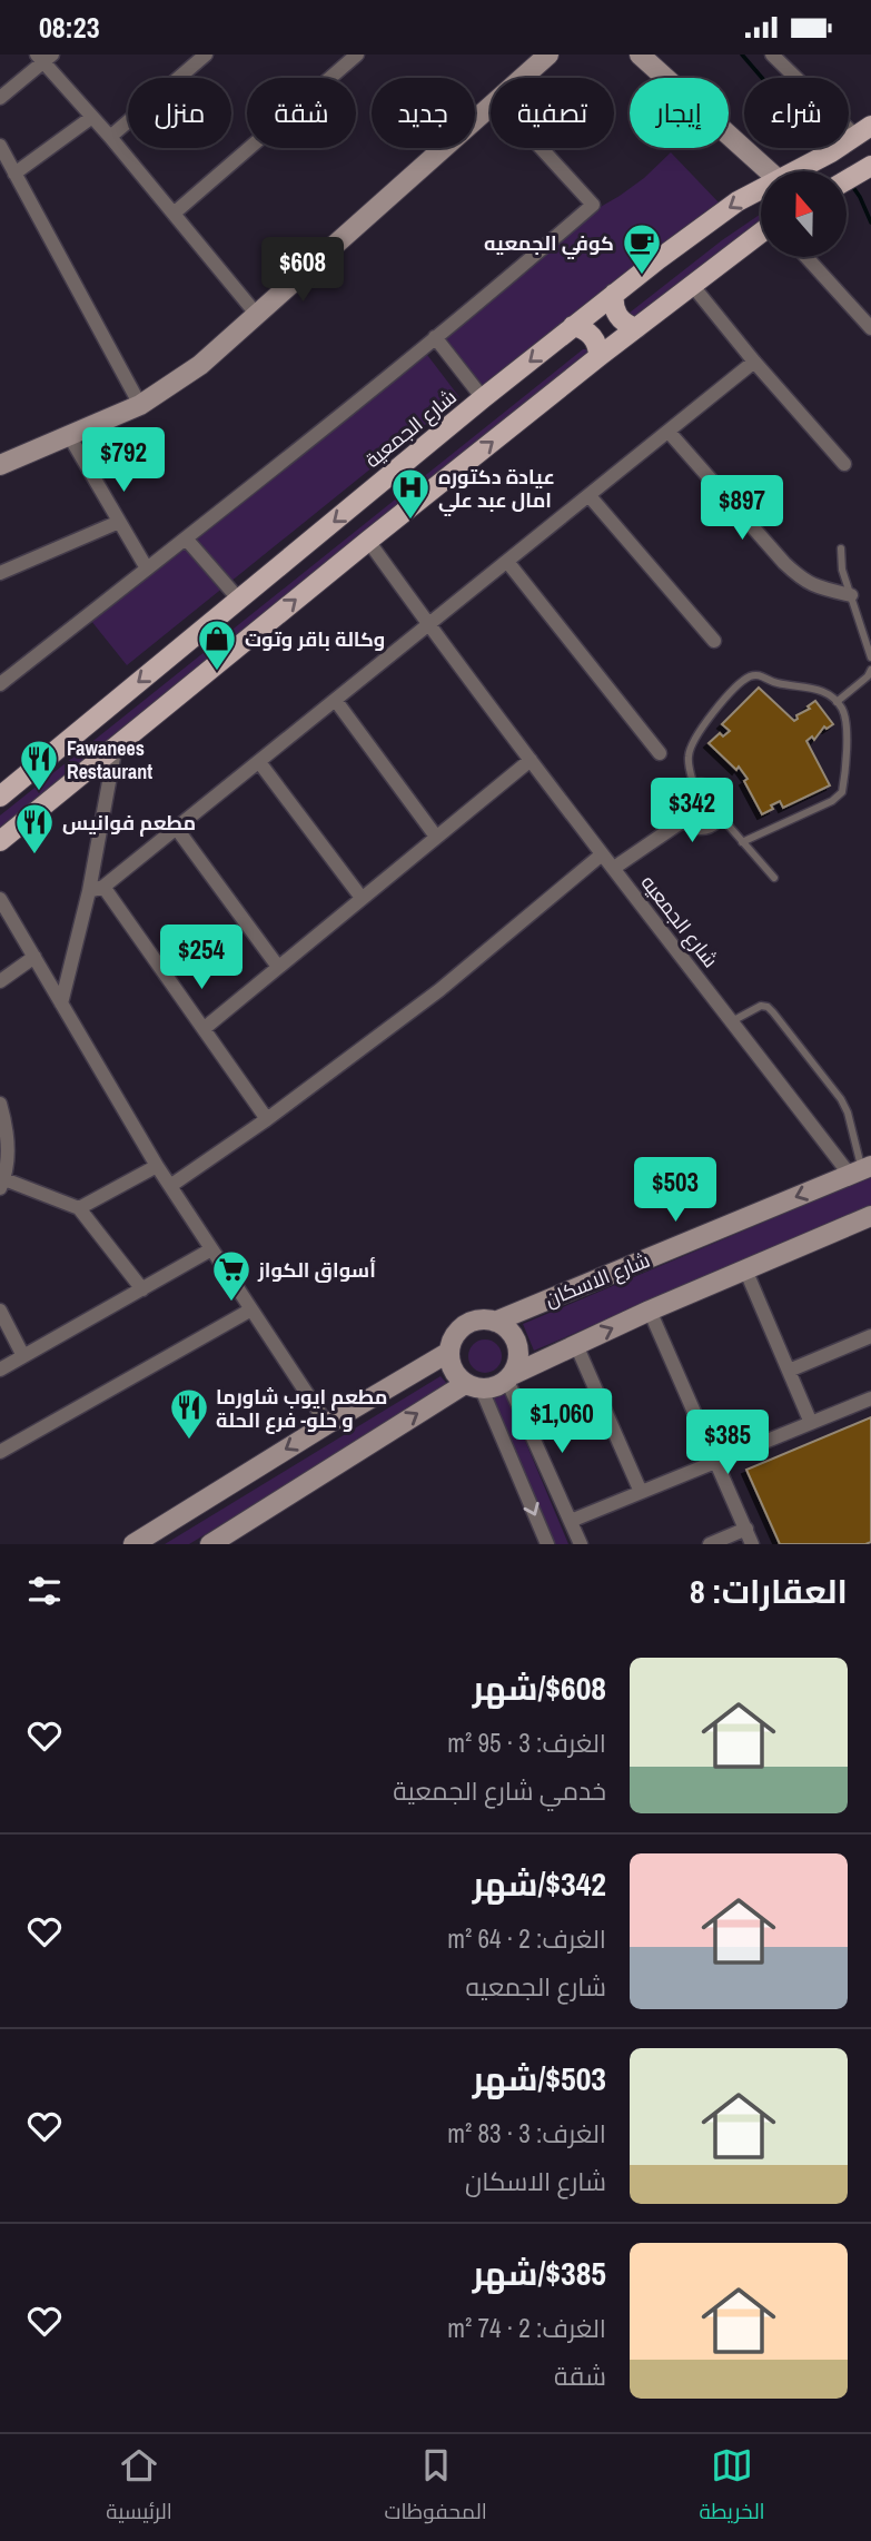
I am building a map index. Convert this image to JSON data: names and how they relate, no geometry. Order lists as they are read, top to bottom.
{
  "streets": {
    "main road": ["شارع الجمعية", "شارع الاسكان"],
    "street": ["شارع الجمعيه"]
  },
  "crossings": [
    ["شارع الجمعيه", "شارع الاسكان"]
  ],
  "places": {
    "cafe": ["كوفي الجمعيه"],
    "hospital": ["عيادة دكتوره امال عبد علي"],
    "shop": ["وكالة باقر وتوت"],
    "restaurant": ["Fawanees Restaurant", "مطعم فوانيس", "مطعم ايوب شاورما و حلو- فرع الحلة"],
    "supermarket": ["أسواق الكواز"]
  },
  "north": "top",
  "page": {
    "status": "08:23",
    "chip": [
      "شراء",
      "إيجار",
      "تصفية",
      "جديد",
      "شقة",
      "منزل"
    ],
    "price": [
      "$608",
      "$792",
      "$897",
      "$342",
      "$254",
      "$503",
      "$1,060",
      "$385"
    ],
    "heading": "العقارات: 8",
    "list": [
      {
        "name": "$608/شهر",
        "note": "الغرف: 3 · 95 m² · خدمي شارع الجمعية"
      },
      {
        "name": "$342/شهر",
        "note": "الغرف: 2 · 64 m² · شارع الجمعيه"
      },
      {
        "name": "$503/شهر",
        "note": "الغرف: 3 · 83 m² · شارع الاسكان"
      },
      {
        "name": "$385/شهر",
        "note": "الغرف: 2 · 74 m² · شقة"
      }
    ],
    "tabs": ["الخريطة", "المحفوظات", "الرئيسية"]
  }
}
